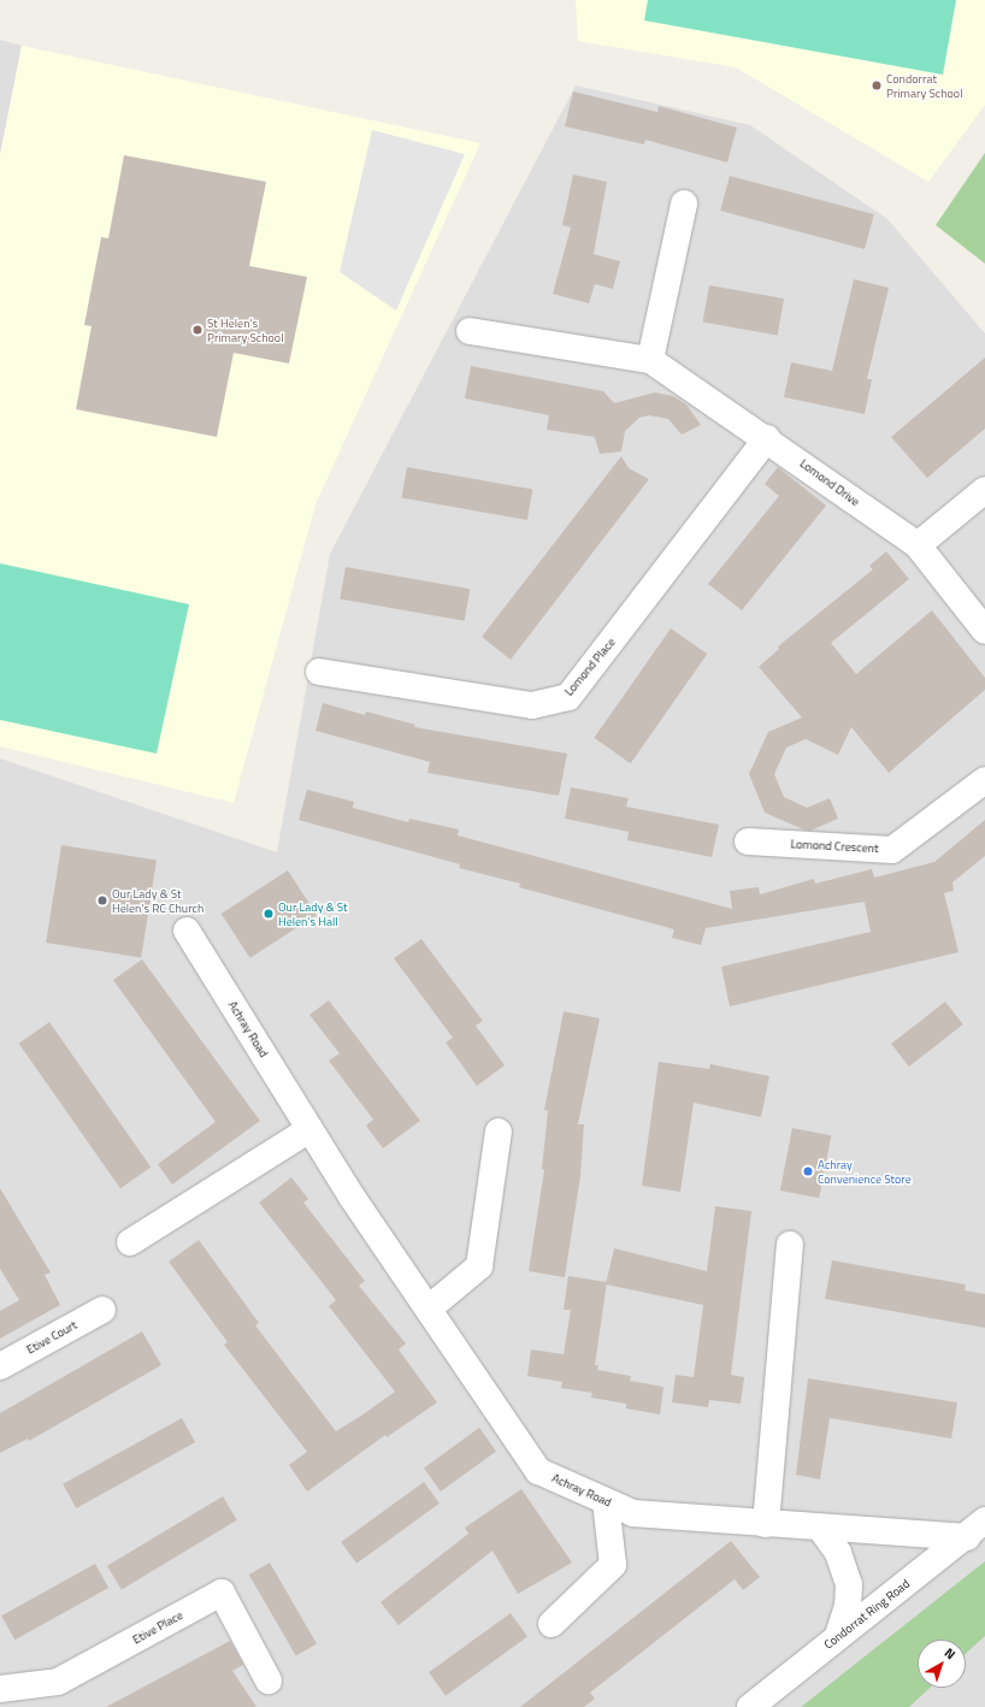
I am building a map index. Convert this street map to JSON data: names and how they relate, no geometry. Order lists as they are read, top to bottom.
{
  "streets": {
    "street": [
      "Lomond Drive",
      "Lomond Place",
      "Lomond Crescent",
      "Achray Road",
      "Etive Court",
      "Condorrat Ring Road",
      "Etive Place"
    ]
  },
  "crossings": [
    ["Lomond Drive", "Lomond Place"],
    ["Achray Road", "Condorrat Ring Road"]
  ],
  "places": [
    "Condorrat Primary School",
    "St Helen's Primary School",
    "Our Lady & St Helen's RC Church",
    "Our Lady & St Helen's Hall",
    "Achray Convenience Store"
  ],
  "north": "top right"
}
